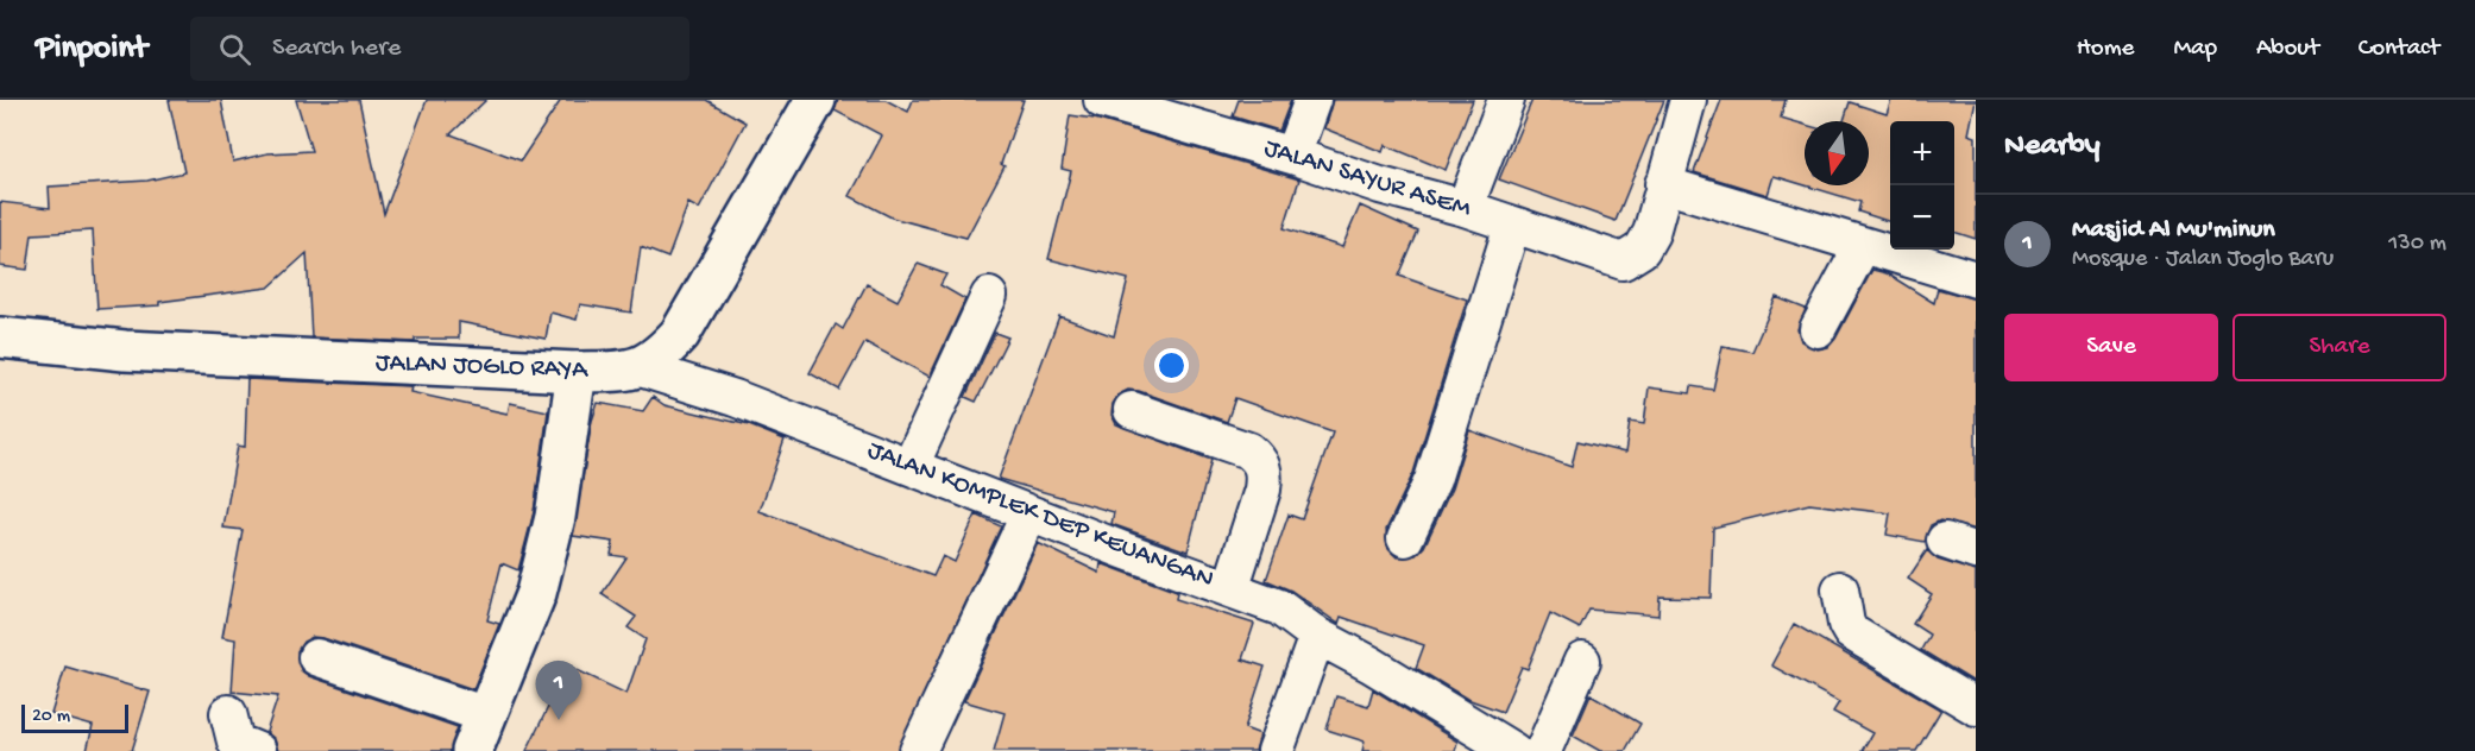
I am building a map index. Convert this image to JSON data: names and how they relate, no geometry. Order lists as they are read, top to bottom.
{
  "streets": {
    "main road": ["JALAN JOGLO RAYA"],
    "street": ["JALAN SAYUR ASEM", "JALAN KOMPLEK DEP KEUANGAN"]
  },
  "crossings": [
    ["JALAN JOGLO RAYA", "JALAN KOMPLEK DEP KEUANGAN"]
  ],
  "scale_bar": "20 m",
  "north": "bottom",
  "page": {
    "header": "Pinpoint",
    "search": "Search here",
    "nav": [
      "Home",
      "Map",
      "About",
      "Contact"
    ],
    "heading": "Nearby",
    "map_buttons": ["+", "−"],
    "list": [
      {
        "mark": "1",
        "name": "Masjid Al Mu'minun",
        "note": "Mosque · Jalan Joglo Baru",
        "value": "130 m"
      }
    ],
    "buttons": ["Save", "Share"],
    "pins": "1",
    "scale": "20 m"
  }
}
